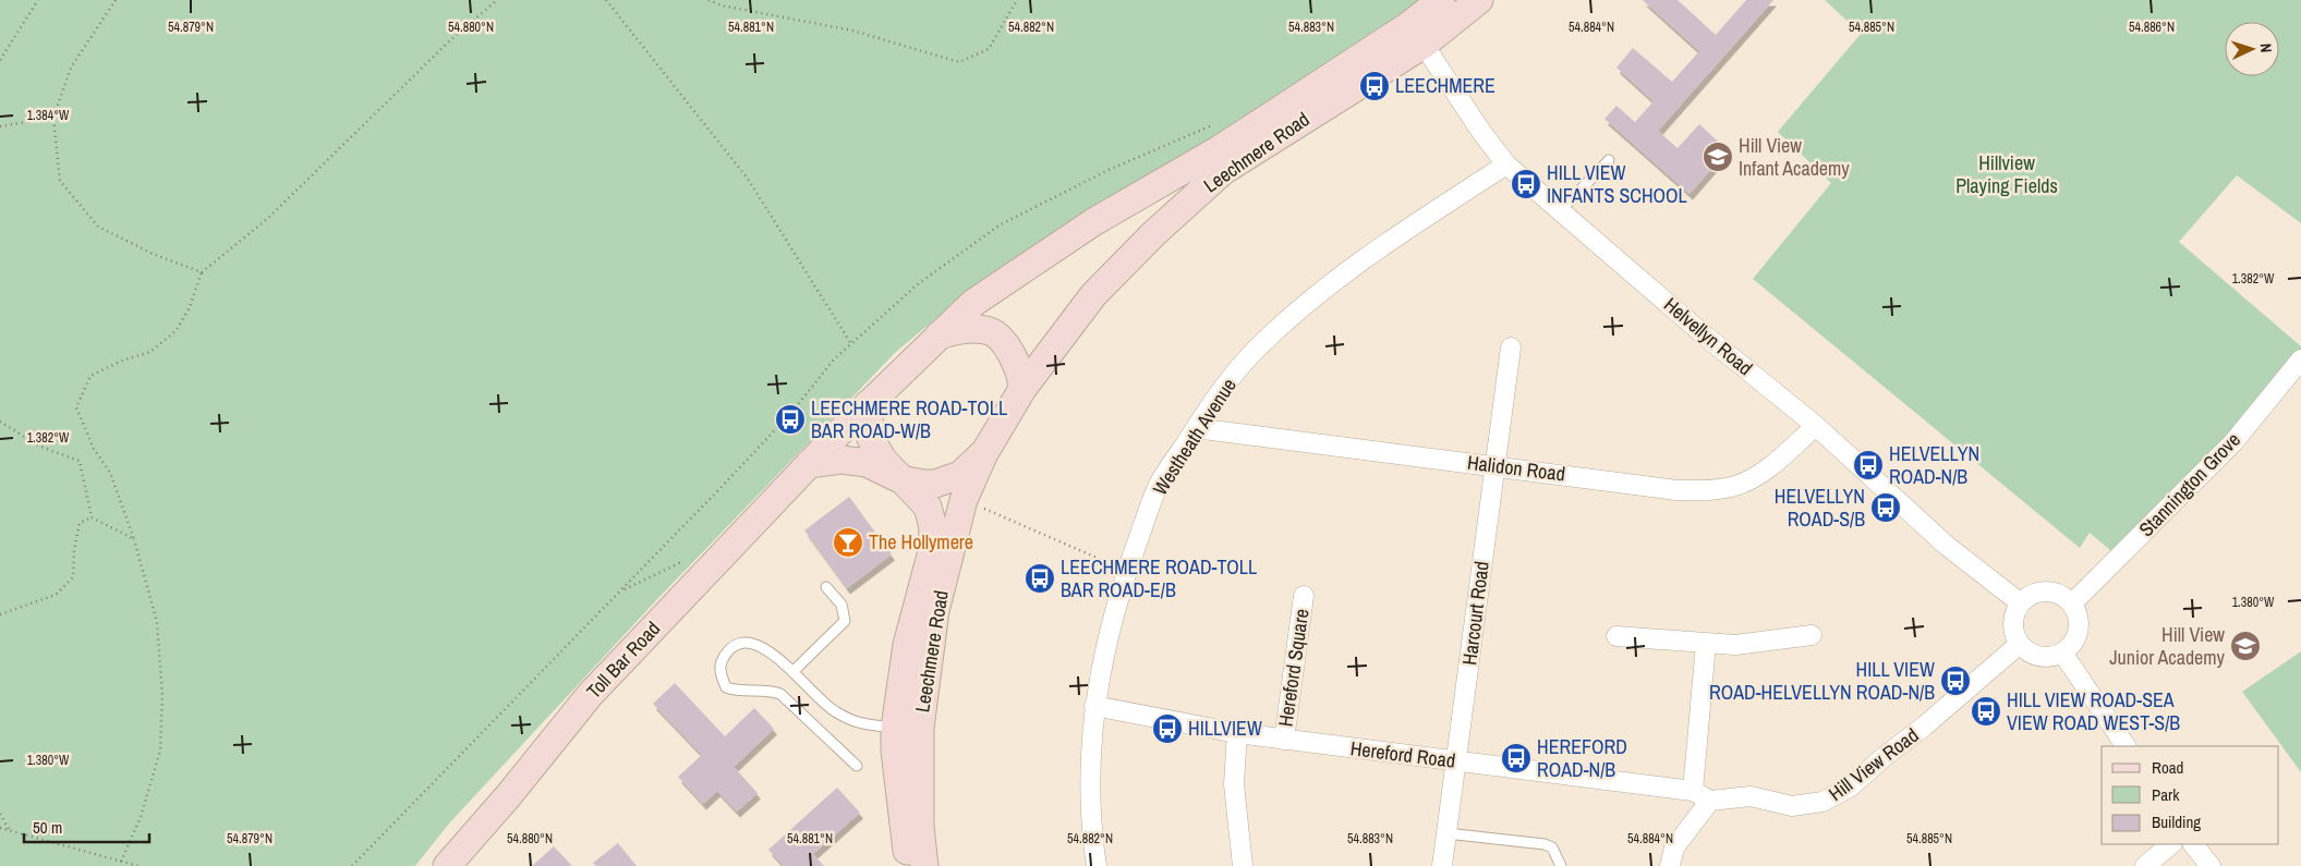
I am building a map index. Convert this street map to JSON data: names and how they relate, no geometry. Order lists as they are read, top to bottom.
{
  "streets": {
    "main road": ["Leechmere Road", "Toll Bar Road"],
    "street": [
      "Helvellyn Road",
      "Westheath Avenue",
      "Halidon Road",
      "Stannington Grove",
      "Harcourt Road",
      "Hereford Square",
      "Hereford Road",
      "Hill View Road"
    ]
  },
  "crossings": [
    ["Leechmere Road", "Helvellyn Road"],
    ["Leechmere Road", "Toll Bar Road"],
    ["Helvellyn Road", "Westheath Avenue"],
    ["Helvellyn Road", "Halidon Road"],
    ["Helvellyn Road", "Stannington Grove"],
    ["Helvellyn Road", "Hill View Road"],
    ["Westheath Avenue", "Halidon Road"],
    ["Westheath Avenue", "Hereford Road"],
    ["Halidon Road", "Harcourt Road"],
    ["Stannington Grove", "Hill View Road"],
    ["Harcourt Road", "Hereford Road"],
    ["Hereford Square", "Hereford Road"],
    ["Hereford Road", "Hill View Road"]
  ],
  "parks": ["Hillview Playing Fields"],
  "places": {
    "bus stop": [
      "LEECHMERE",
      "HILL VIEW INFANTS SCHOOL",
      "LEECHMERE ROAD-TOLL BAR ROAD-W/B",
      "HELVELLYN ROAD-N/B",
      "HELVELLYN ROAD-S/B",
      "LEECHMERE ROAD-TOLL BAR ROAD-E/B",
      "HILL VIEW ROAD-HELVELLYN ROAD-N/B",
      "HILL VIEW ROAD-SEA VIEW ROAD WEST-S/B",
      "HILLVIEW",
      "HEREFORD ROAD-N/B"
    ],
    "school or university": ["Hill View Infant Academy", "Hill View Junior Academy"],
    "bar": ["The Hollymere"]
  },
  "legend": ["Road", "Park", "Building"],
  "scale_bar": "50 m",
  "north": "right",
  "coordinates": [
    "54.879°N",
    "54.880°N",
    "54.881°N",
    "54.882°N",
    "54.883°N",
    "54.884°N",
    "54.885°N",
    "54.886°N",
    "1.384°W",
    "1.382°W",
    "1.380°W"
  ]
}
